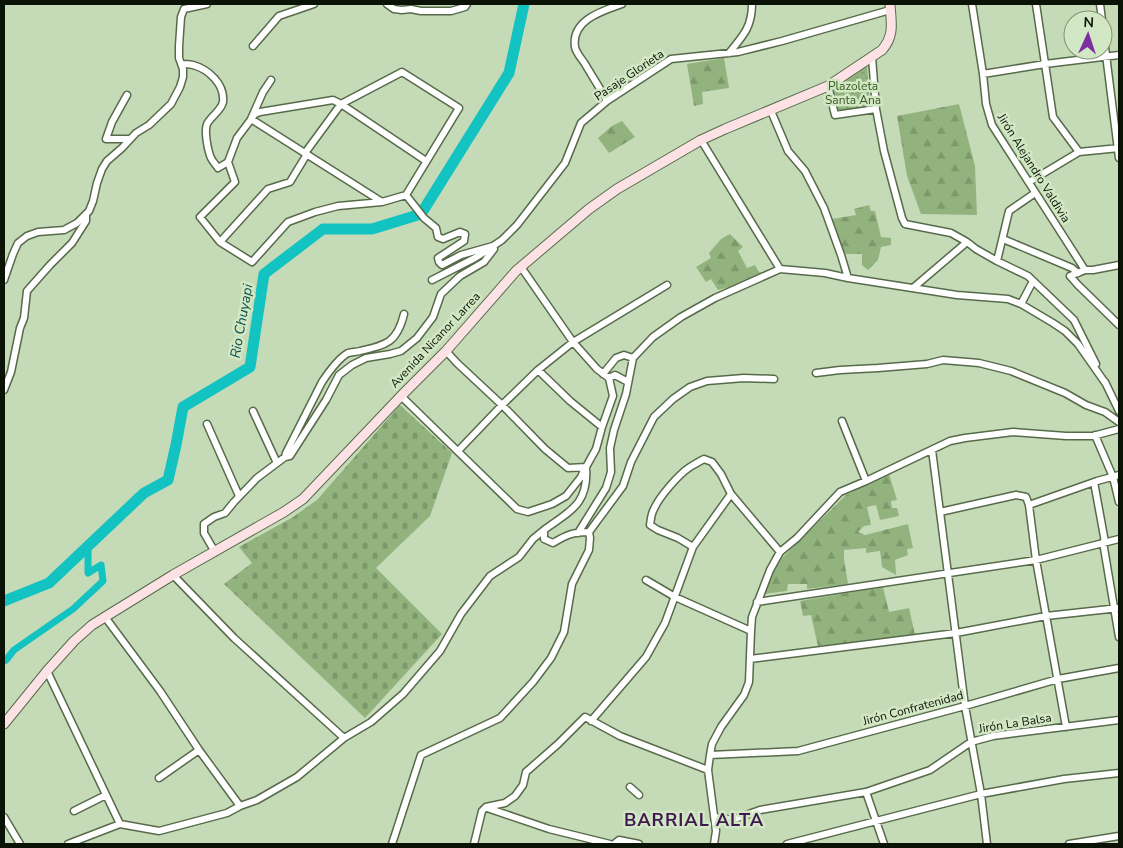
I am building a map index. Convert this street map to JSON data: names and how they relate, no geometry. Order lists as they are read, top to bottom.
{
  "streets": {
    "main road": ["Avenida Nicanor Larrea"],
    "street": [
      "Pasaje Glorieta",
      "Jirón Alejandro Valdivia",
      "Jirón Confratenidad",
      "Jirón La Balsa"
    ]
  },
  "crossings": [
    ["Pasaje Glorieta", "Avenida Nicanor Larrea"]
  ],
  "districts": ["BARRIAL ALTA"],
  "water": ["Rio Chuyapi"],
  "parks": ["Plazoleta Santa Ana"],
  "north": "top"
}
